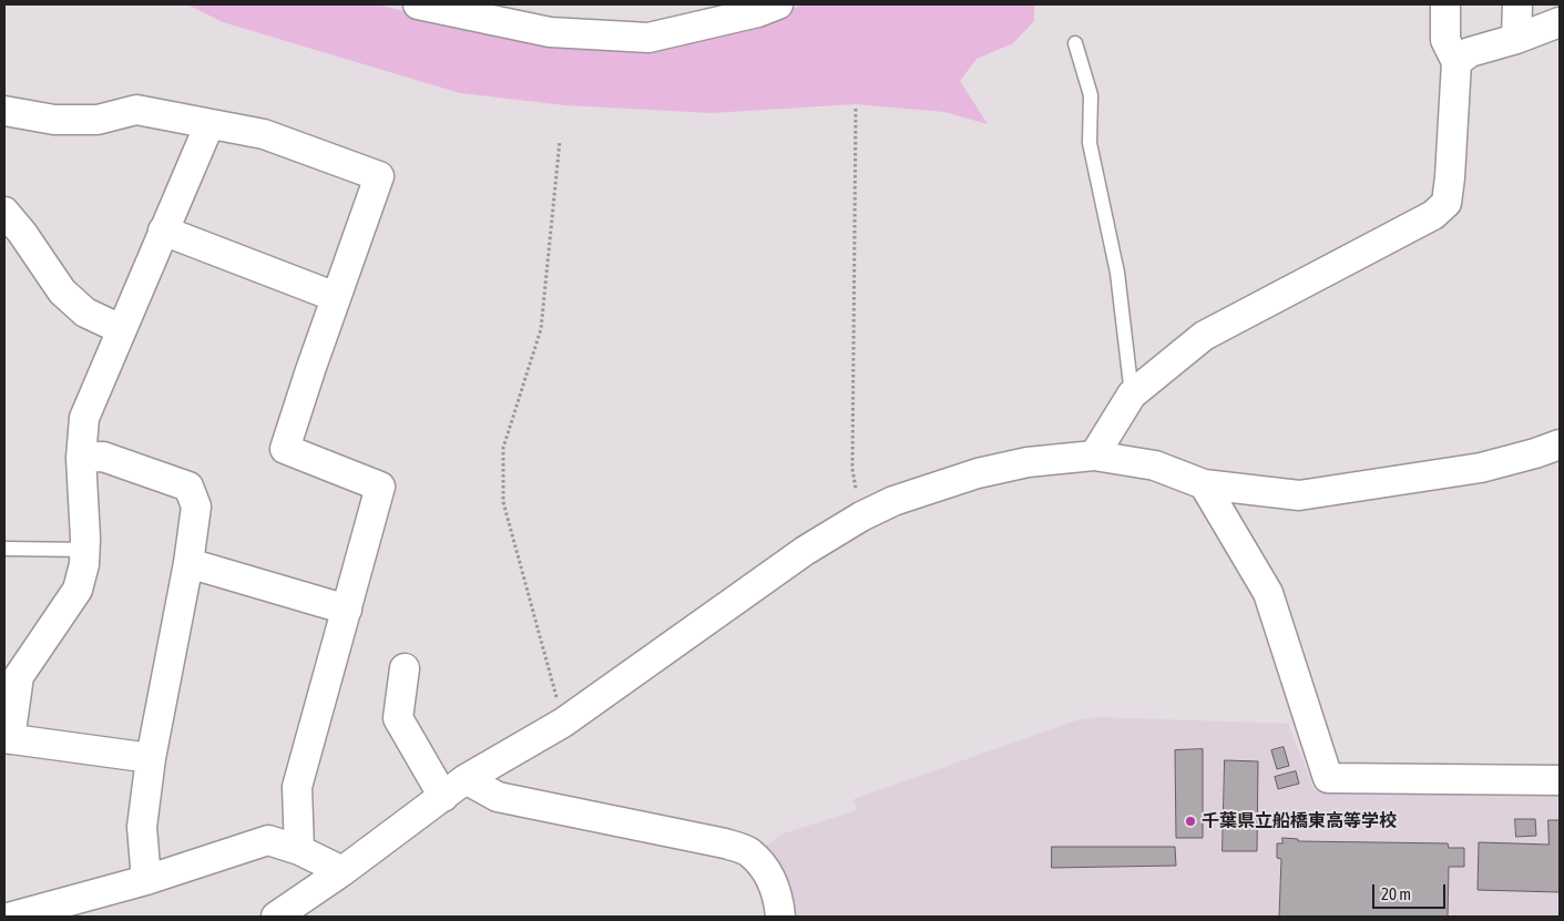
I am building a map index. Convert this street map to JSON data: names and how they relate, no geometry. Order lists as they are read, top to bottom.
{
  "places": ["千葉県立船橋東高等学校"],
  "scale_bar": "20 m"
}
